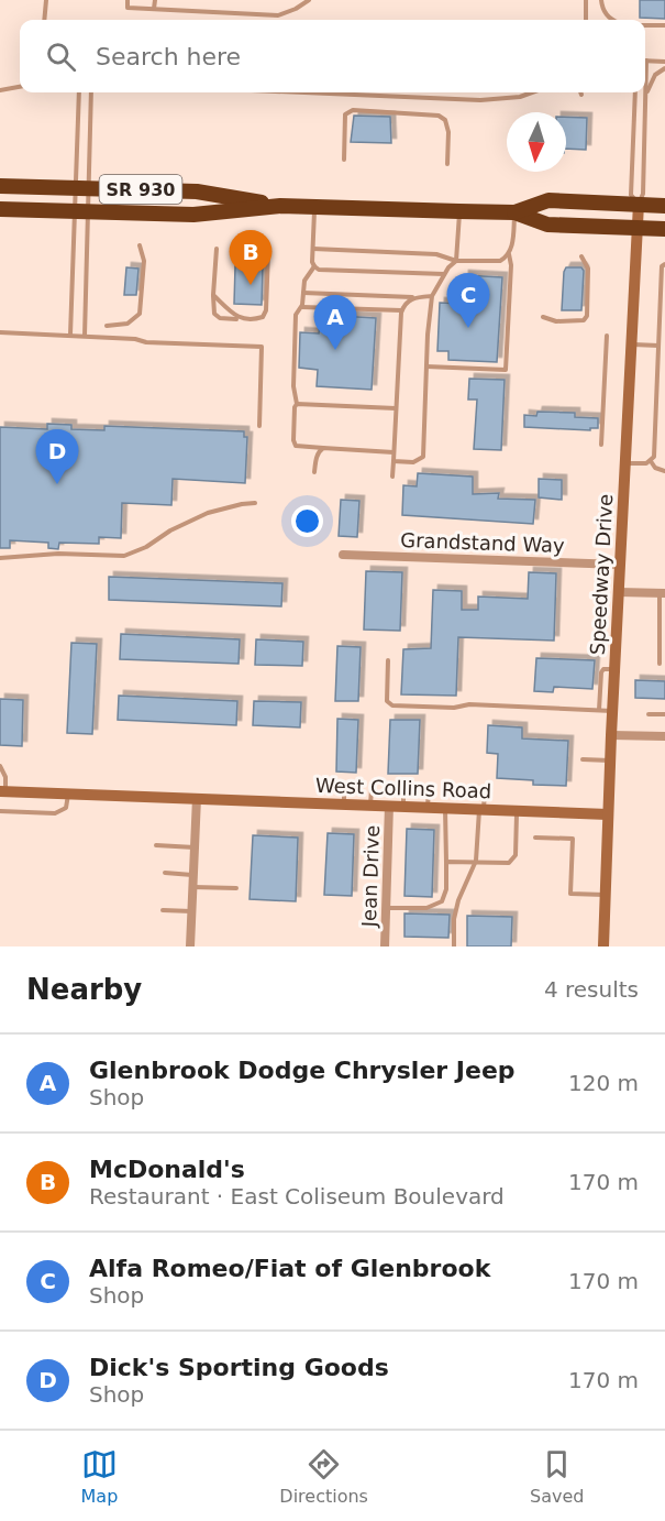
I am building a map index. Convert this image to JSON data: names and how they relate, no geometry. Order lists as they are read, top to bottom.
{
  "streets": {
    "highway": ["SR 930"],
    "main road": ["Speedway Drive", "West Collins Road"],
    "street": ["Grandstand Way", "Jean Drive"]
  },
  "crossings": [
    ["SR 930", "Speedway Drive"],
    ["Grandstand Way", "Speedway Drive"],
    ["Speedway Drive", "West Collins Road"],
    ["West Collins Road", "Jean Drive"]
  ],
  "north": "bottom",
  "page": {
    "search": "Search here",
    "pins": [
      "B",
      "C",
      "A",
      "D"
    ],
    "heading": ["Nearby", "4 results"],
    "list": [
      {
        "mark": "A",
        "name": "Glenbrook Dodge Chrysler Jeep",
        "note": "Shop",
        "value": "120 m"
      },
      {
        "mark": "B",
        "name": "McDonald's",
        "note": "Restaurant · East Coliseum Boulevard",
        "value": "170 m"
      },
      {
        "mark": "C",
        "name": "Alfa Romeo/Fiat of Glenbrook",
        "note": "Shop",
        "value": "170 m"
      },
      {
        "mark": "D",
        "name": "Dick's Sporting Goods",
        "note": "Shop",
        "value": "170 m"
      }
    ],
    "nav": ["Map", "Directions", "Saved"]
  }
}
